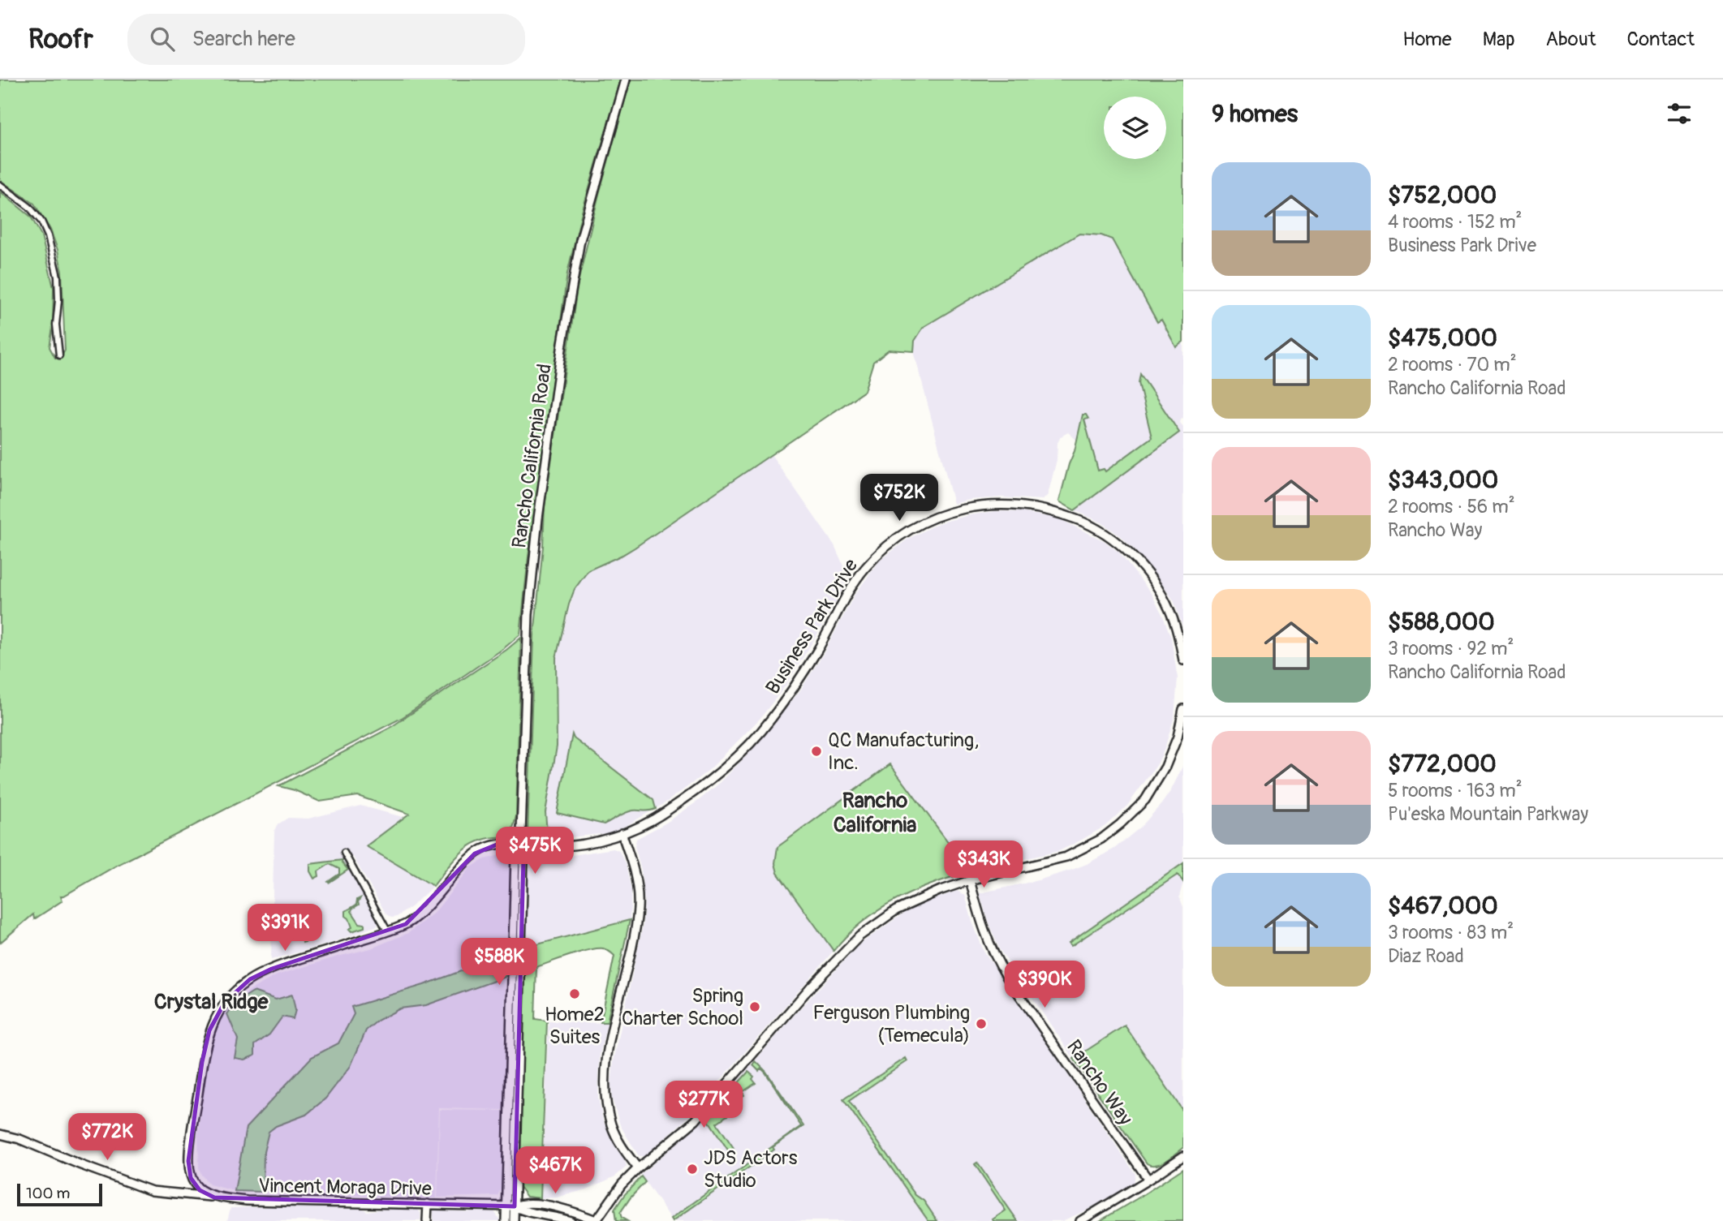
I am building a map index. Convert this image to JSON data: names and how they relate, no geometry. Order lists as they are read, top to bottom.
{
  "streets": {
    "street": [
      "Rancho California Road",
      "Business Park Drive",
      "Rancho Way",
      "Vincent Moraga Drive"
    ]
  },
  "crossings": [
    ["Rancho California Road", "Business Park Drive"],
    ["Rancho California Road", "Vincent Moraga Drive"],
    ["Business Park Drive", "Vincent Moraga Drive"]
  ],
  "districts": ["Rancho California", "Crystal Ridge"],
  "places": [
    "QC Manufacturing, Inc.",
    "Home2 Suites",
    "Spring Charter School",
    "Ferguson Plumbing (Temecula)",
    "JDS Actors Studio"
  ],
  "scale_bar": "100 m",
  "page": {
    "header": "Roofr",
    "search": "Search here",
    "nav": [
      "Home",
      "Map",
      "About",
      "Contact"
    ],
    "heading": "9 homes",
    "list": [
      {
        "name": "$752,000",
        "note": "4 rooms · 152 m² · Business Park Drive"
      },
      {
        "name": "$475,000",
        "note": "2 rooms · 70 m² · Rancho California Road"
      },
      {
        "name": "$343,000",
        "note": "2 rooms · 56 m² · Rancho Way"
      },
      {
        "name": "$588,000",
        "note": "3 rooms · 92 m² · Rancho California Road"
      },
      {
        "name": "$772,000",
        "note": "5 rooms · 163 m² · Pu'eska Mountain Parkway"
      },
      {
        "name": "$467,000",
        "note": "3 rooms · 83 m² · Diaz Road"
      }
    ],
    "price": [
      "$752K",
      "$475K",
      "$343K",
      "$391K",
      "$588K",
      "$390K",
      "$277K",
      "$772K",
      "$467K"
    ],
    "scale": "100 m"
  }
}
